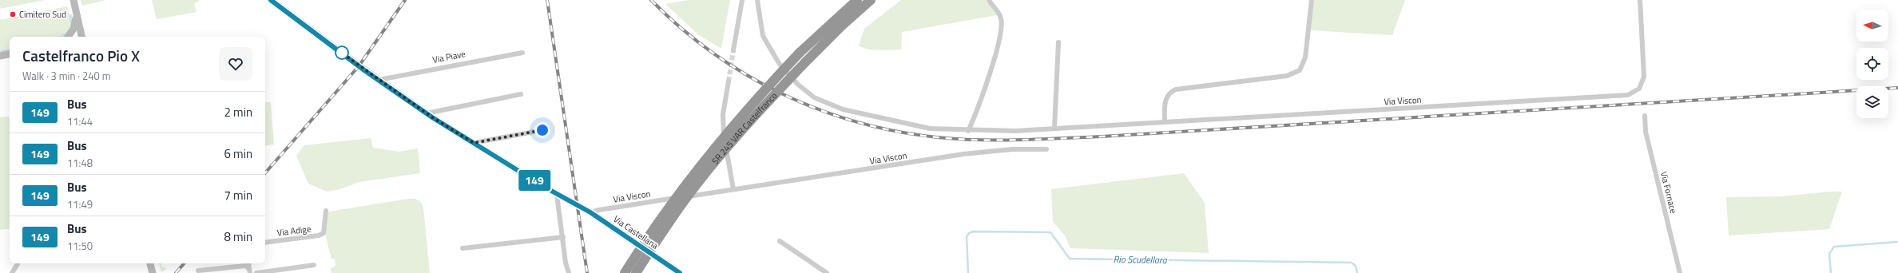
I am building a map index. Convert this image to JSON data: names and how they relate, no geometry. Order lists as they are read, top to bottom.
{
  "streets": {
    "highway": ["SR 245 VAR Castelfranco"],
    "street": [
      "Via Piave",
      "Via Viscon",
      "Via Fornace",
      "Via Adige",
      "Via Castellana"
    ]
  },
  "crossings": [
    ["Via Viscon", "Via Castellana"]
  ],
  "water": ["Rio Scudellara"],
  "places": ["Cimitero Sud"],
  "lines": ["bus line 149"],
  "north": "left",
  "page": {
    "on_map": "149",
    "heading": ["Castelfranco Pio X", "Walk · 3 min · 240 m"],
    "list": [
      {
        "mark": "149",
        "name": "Bus",
        "note": "11:44",
        "value": "2 min"
      },
      {
        "mark": "149",
        "name": "Bus",
        "note": "11:48",
        "value": "6 min"
      },
      {
        "mark": "149",
        "name": "Bus",
        "note": "11:49",
        "value": "7 min"
      },
      {
        "mark": "149",
        "name": "Bus",
        "note": "11:50",
        "value": "8 min"
      }
    ]
  }
}
